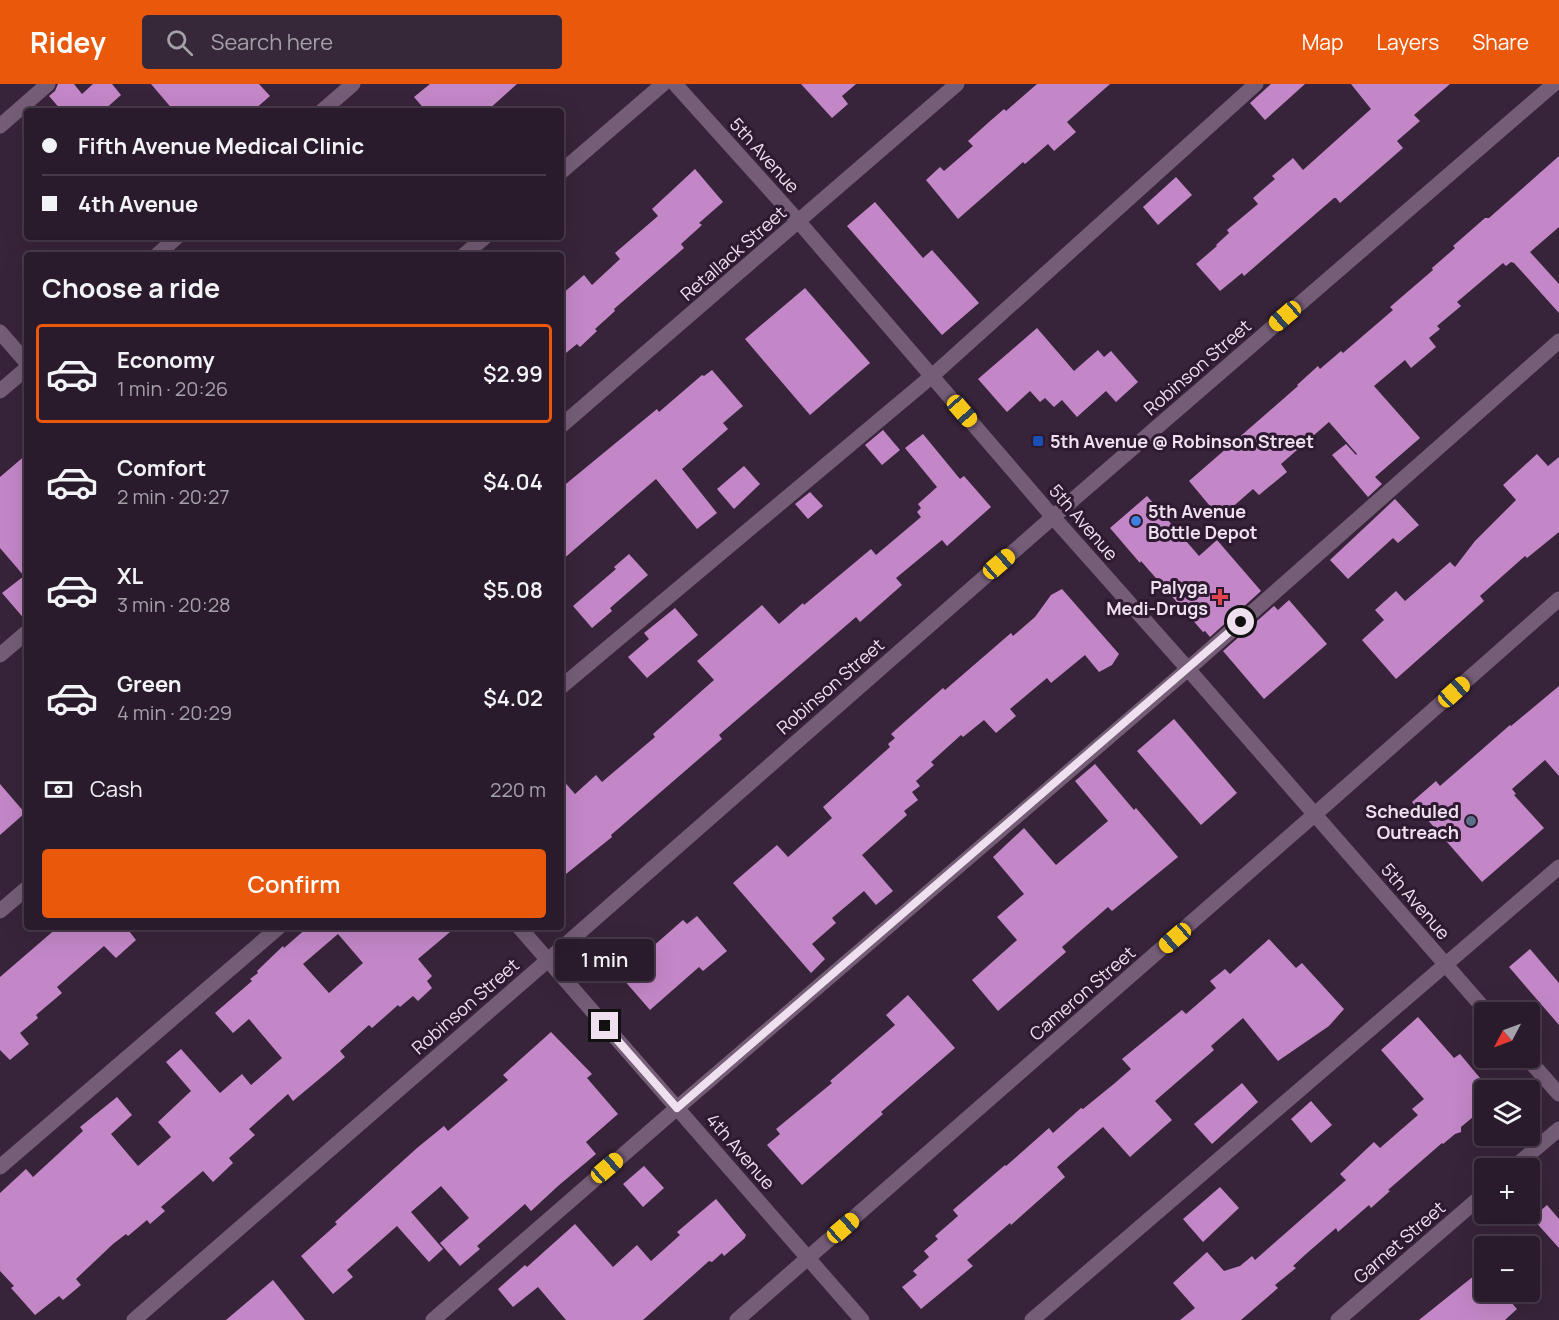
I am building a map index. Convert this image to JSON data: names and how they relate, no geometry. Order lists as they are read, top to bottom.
{
  "streets": {
    "street": [
      "5th Avenue",
      "Retallack Street",
      "Robinson Street",
      "Cameron Street",
      "4th Avenue",
      "Garnet Street"
    ]
  },
  "crossings": [
    ["5th Avenue", "Retallack Street"],
    ["5th Avenue", "Robinson Street"],
    ["5th Avenue", "Cameron Street"],
    ["Robinson Street", "4th Avenue"],
    ["Cameron Street", "4th Avenue"]
  ],
  "places": {
    "transit": ["5th Avenue @ Robinson Street"],
    "other": ["5th Avenue Bottle Depot", "Scheduled Outreach"],
    "health": ["Palyga Medi-Drugs"]
  },
  "north": "bottom left",
  "page": {
    "header": "Ridey",
    "search": "Search here",
    "nav": ["Map", "Layers", "Share"],
    "banner": ["Fifth Avenue Medical Clinic", "4th Avenue"],
    "heading": "Choose a ride",
    "list": [
      {
        "name": "Economy",
        "note": "1 min · 20:26",
        "value": "$2.99"
      },
      {
        "name": "Comfort",
        "note": "2 min · 20:27",
        "value": "$4.04"
      },
      {
        "name": "XL",
        "note": "3 min · 20:28",
        "value": "$5.08"
      },
      {
        "name": "Green",
        "note": "4 min · 20:29",
        "value": "$4.02"
      }
    ],
    "pay": ["Cash", "220 m"],
    "buttons": "Confirm",
    "bubble": "1 min",
    "map_buttons": ["+", "−"]
  }
}
